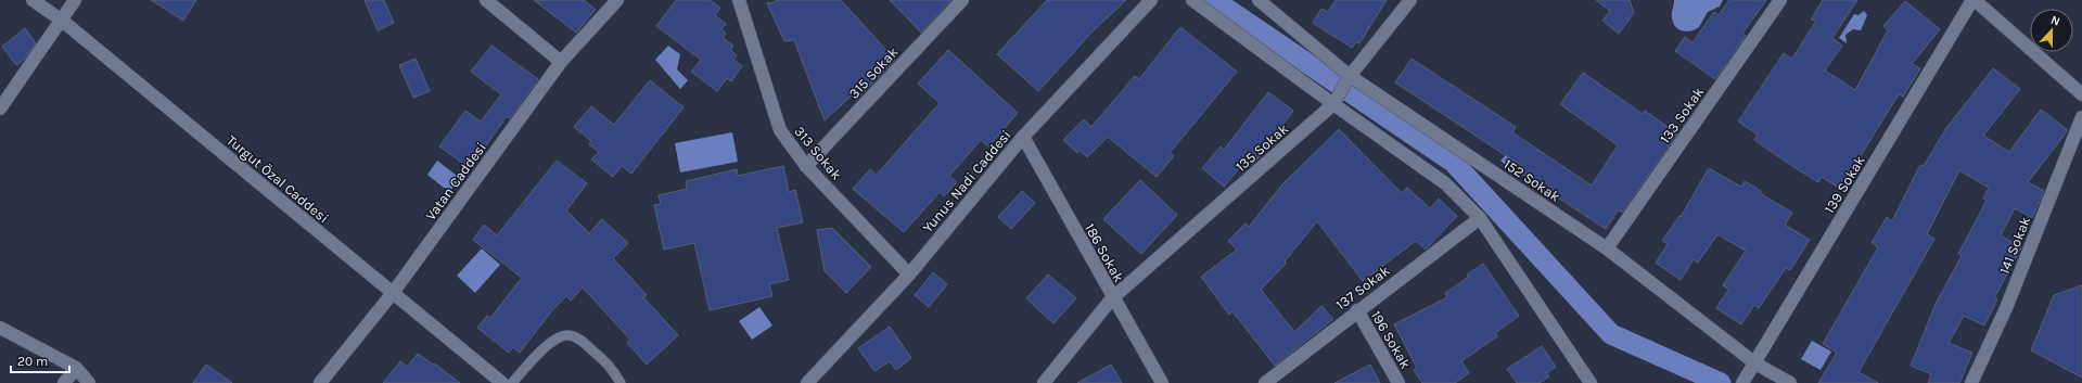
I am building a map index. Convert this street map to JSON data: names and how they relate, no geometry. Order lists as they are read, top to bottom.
{
  "streets": {
    "street": [
      "315 Sokak",
      "133 Sokak",
      "135 Sokak",
      "313 Sokak",
      "Turgut Özal Caddesi",
      "152 Sokak",
      "Vatan Caddesi",
      "Yunus Nadi Caddesi",
      "139 Sokak",
      "141 Sokak",
      "186 Sokak",
      "137 Sokak",
      "196 Sokak"
    ]
  },
  "crossings": [
    ["315 Sokak", "313 Sokak"],
    ["133 Sokak", "152 Sokak"],
    ["135 Sokak", "152 Sokak"],
    ["135 Sokak", "186 Sokak"],
    ["313 Sokak", "Yunus Nadi Caddesi"],
    ["Turgut Özal Caddesi", "Vatan Caddesi"],
    ["152 Sokak", "139 Sokak"],
    ["Yunus Nadi Caddesi", "186 Sokak"],
    ["137 Sokak", "196 Sokak"]
  ],
  "scale_bar": "20 m",
  "north": "top"
}
